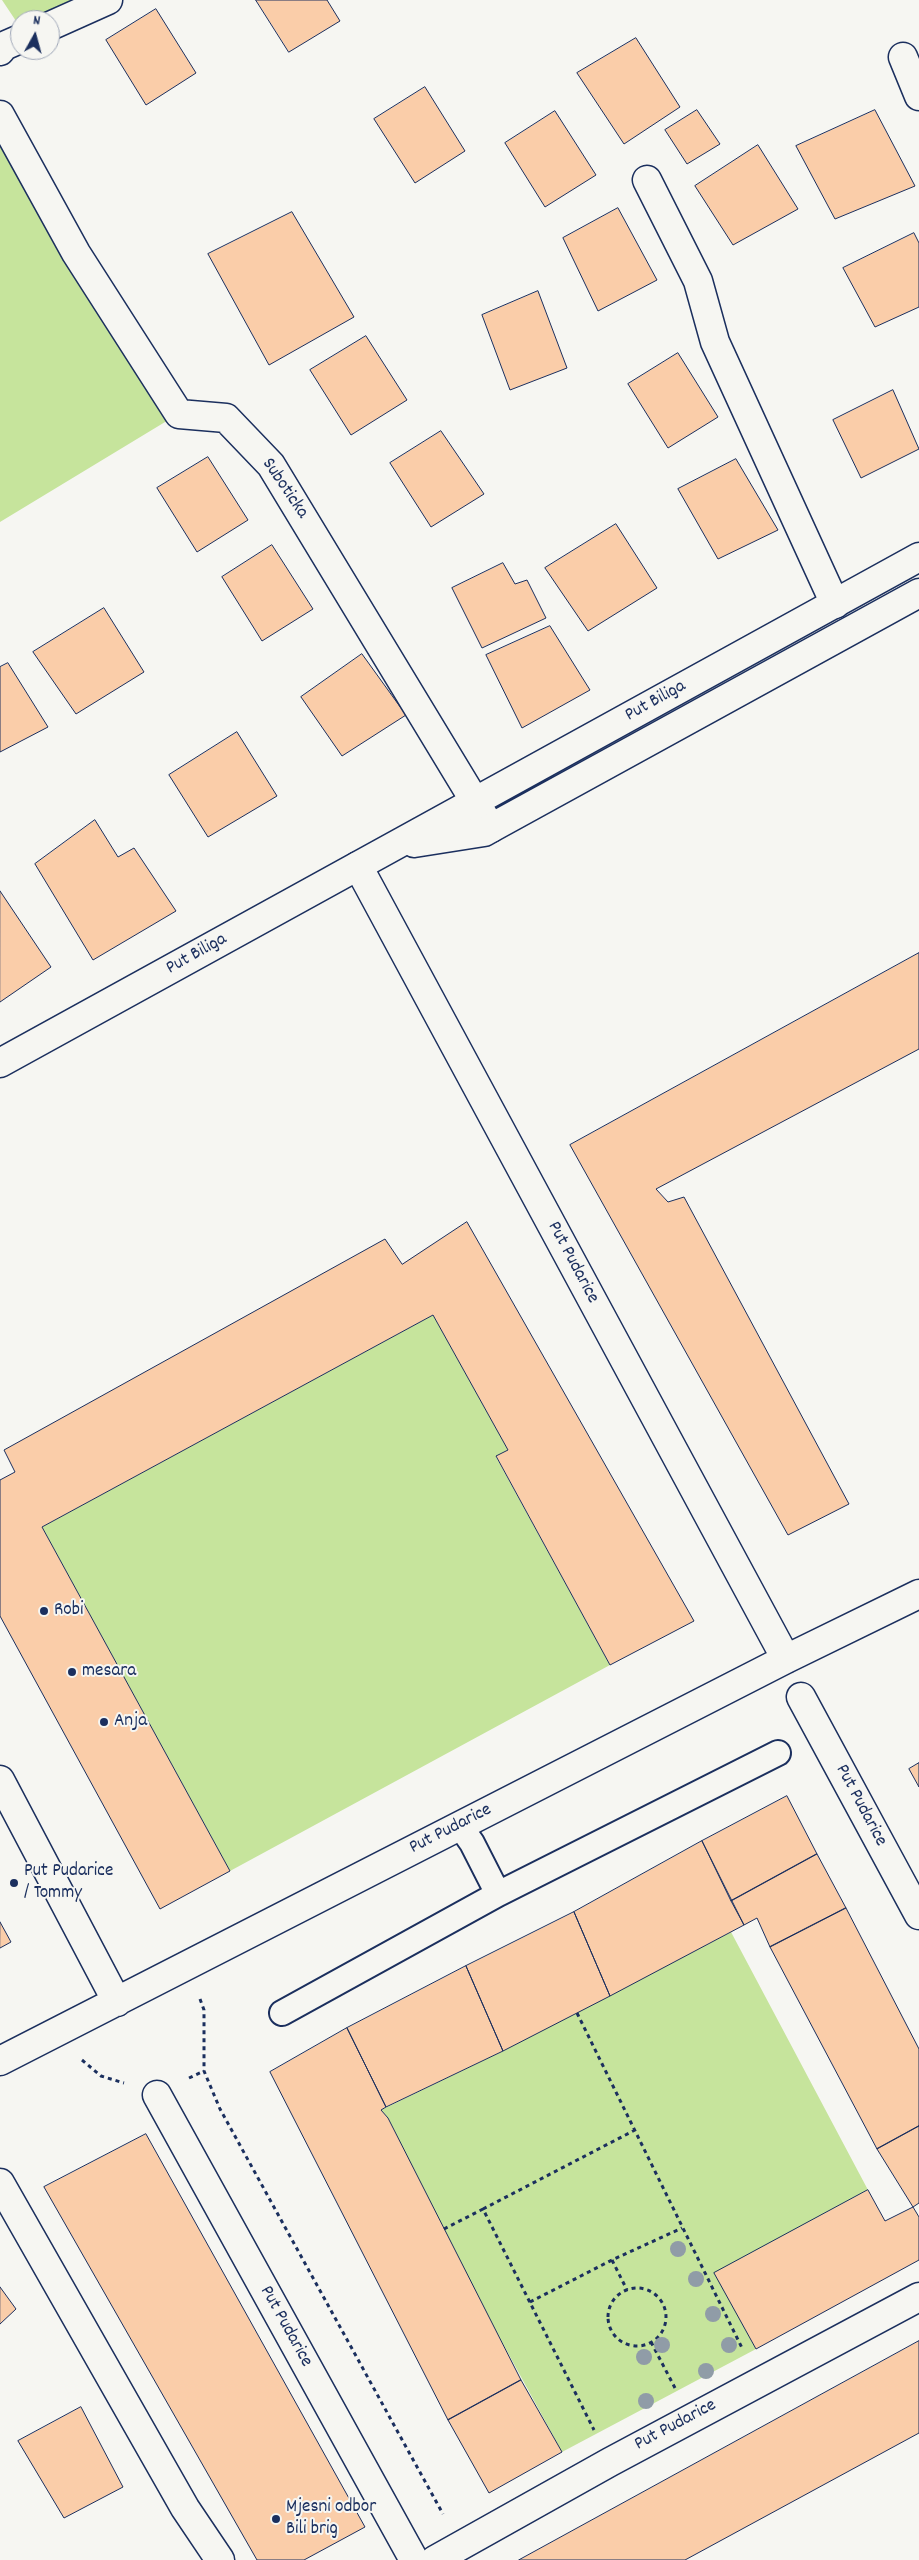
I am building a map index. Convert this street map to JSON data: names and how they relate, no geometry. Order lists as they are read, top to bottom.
{
  "streets": {
    "street": ["Suboticka", "Put Biliga", "Put Pudarice"]
  },
  "crossings": [
    ["Suboticka", "Put Biliga"],
    ["Put Biliga", "Put Pudarice"]
  ],
  "places": [
    "Robi",
    "mesara",
    "Anja",
    "Put Pudarice / Tommy",
    "Mjesni odbor Bili brig"
  ],
  "north": "top"
}
